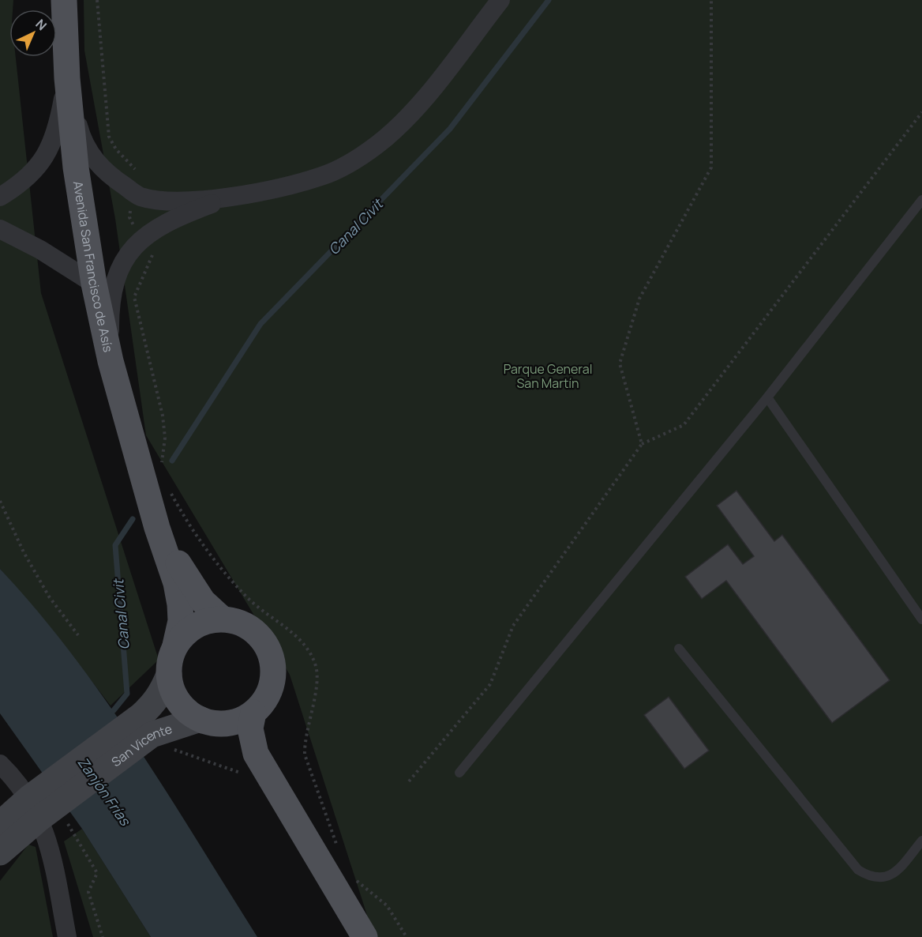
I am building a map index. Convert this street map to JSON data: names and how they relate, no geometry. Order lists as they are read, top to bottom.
{
  "streets": {
    "main road": ["Avenida San Francisco de Asís", "San Vicente"]
  },
  "crossings": [
    ["Avenida San Francisco de Asís", "San Vicente"]
  ],
  "water": ["Canal Civit", "Zanjón Frías"],
  "parks": ["Parque General San Martín"],
  "north": "top right"
}
